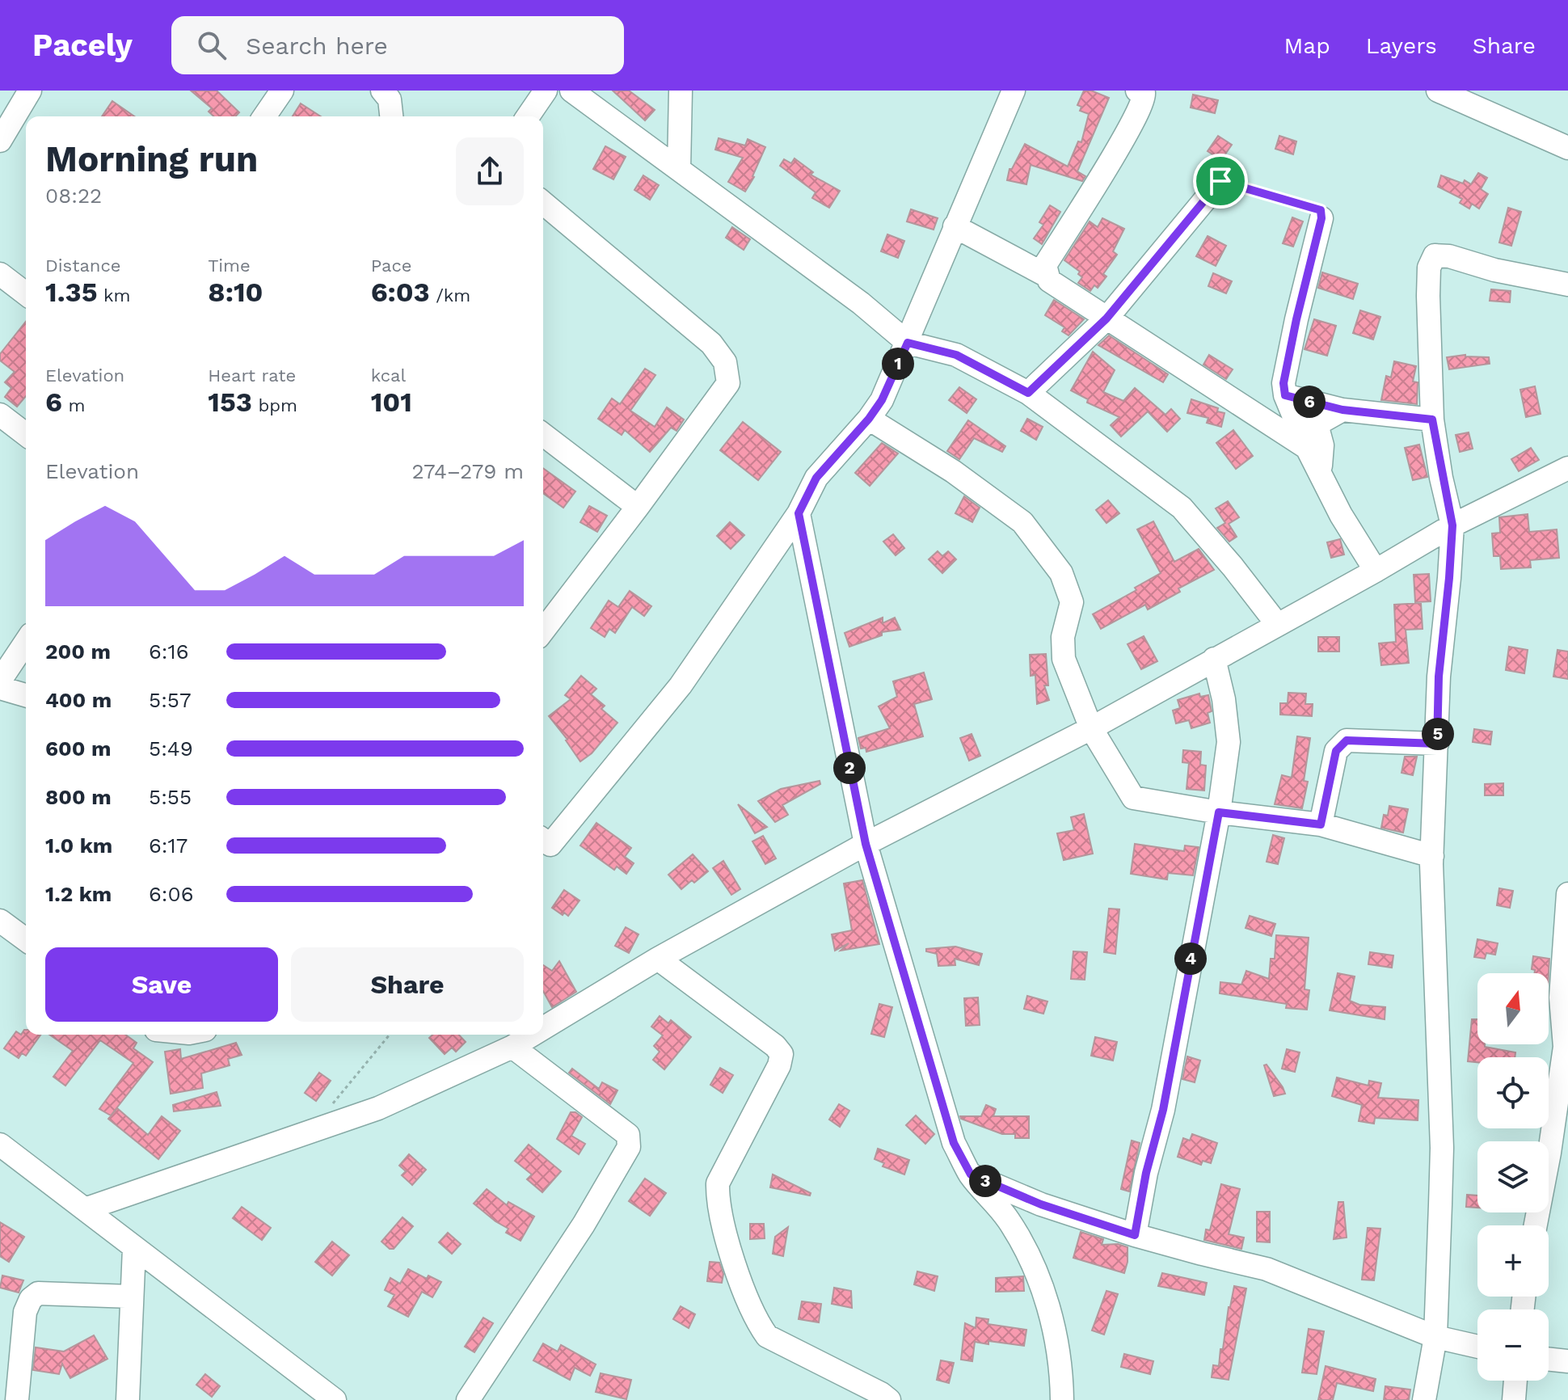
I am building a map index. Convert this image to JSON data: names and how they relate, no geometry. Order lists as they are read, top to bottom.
{
  "north": "top",
  "page": {
    "header": "Pacely",
    "search": "Search here",
    "nav": ["Map", "Layers", "Share"],
    "heading": ["Morning run", "08:22"],
    "stats": [
      ["Distance", "1.35 km"],
      ["Time", "8:10"],
      ["Pace", "6:03 /km"],
      ["Elevation", "6 m"],
      ["Heart rate", "153 bpm"],
      ["kcal", "101"]
    ],
    "pins": [
      "1",
      "6",
      "5",
      "2",
      "4",
      "3"
    ],
    "chart": ["Elevation", "274–279 m"],
    "list": [
      {
        "name": "200 m",
        "note": "6:16"
      },
      {
        "name": "400 m",
        "note": "5:57"
      },
      {
        "name": "600 m",
        "note": "5:49"
      },
      {
        "name": "800 m",
        "note": "5:55"
      },
      {
        "name": "1.0 km",
        "note": "6:17"
      },
      {
        "name": "1.2 km",
        "note": "6:06"
      }
    ],
    "buttons": ["Save", "Share"],
    "map_buttons": ["+", "−"]
  }
}
